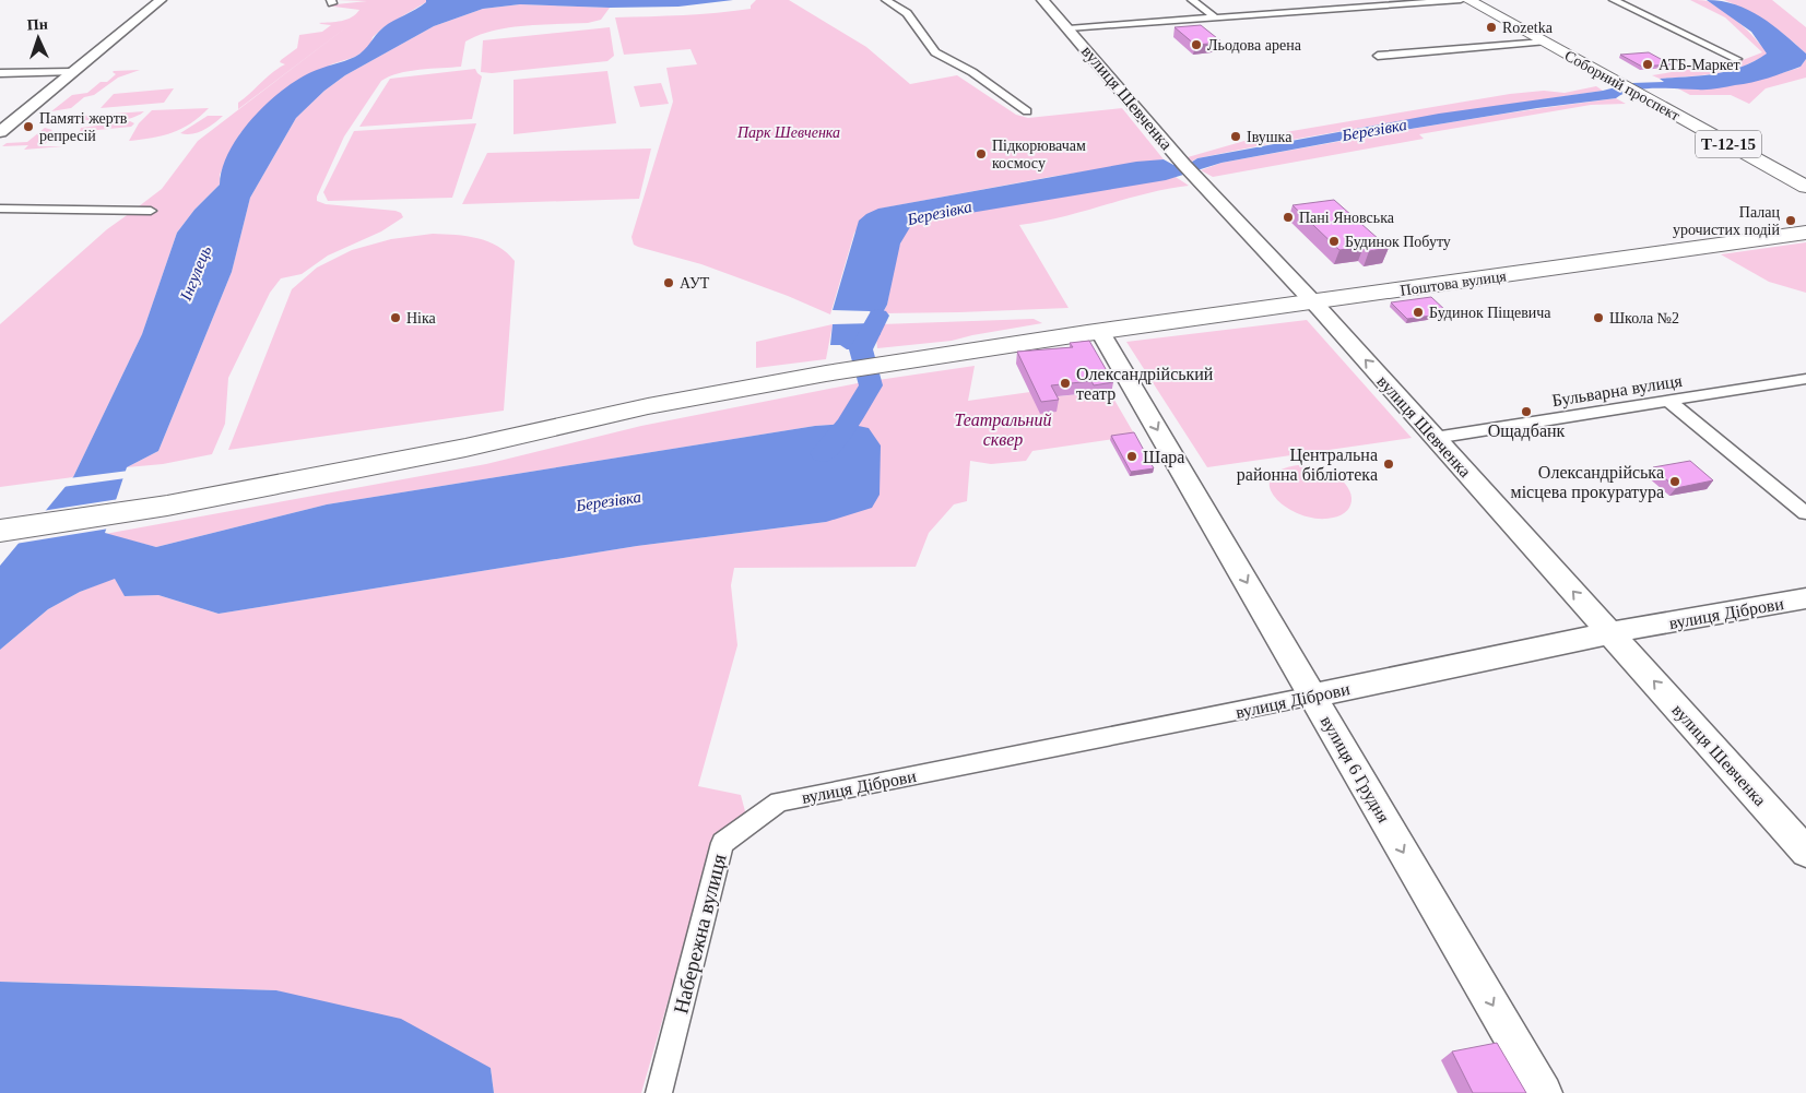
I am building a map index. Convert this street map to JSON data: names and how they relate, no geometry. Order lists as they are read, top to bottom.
{
  "streets": {
    "highway": ["Соборний проспект", "Т-12-15", "Поштова вулиця"],
    "street": [
      "вулиця Шевченка",
      "Бульварна вулиця",
      "вулиця Діброви",
      "вулиця 6 Грудня",
      "Набережна вулиця"
    ]
  },
  "crossings": [
    ["вулиця Шевченка", "Поштова вулиця"],
    ["вулиця Шевченка", "Бульварна вулиця"],
    ["вулиця Шевченка", "вулиця Діброви"],
    ["Поштова вулиця", "вулиця 6 Грудня"],
    ["вулиця Діброви", "вулиця 6 Грудня"],
    ["вулиця Діброви", "Набережна вулиця"]
  ],
  "one_way": ["вулиця Шевченка", "вулиця 6 Грудня"],
  "water": ["Березівка", "Інгулець"],
  "parks": ["Парк Шевченка", "Театральний сквер"],
  "places": [
    "Rozetka",
    "Льодова арена",
    "АТБ-Маркет",
    "Памяті жертв репресій",
    "Івушка",
    "Підкорювачам космосу",
    "Пані Яновська",
    "Палац урочистих подій",
    "Будинок Побуту",
    "АУТ",
    "Будинок Піщевича",
    "Ніка",
    "Школа №2",
    "Олександрійський театр",
    "Ощадбанк",
    "Шара",
    "Центральна районна бібліотека",
    "Олександрійська місцева прокуратура"
  ],
  "north": "top"
}
